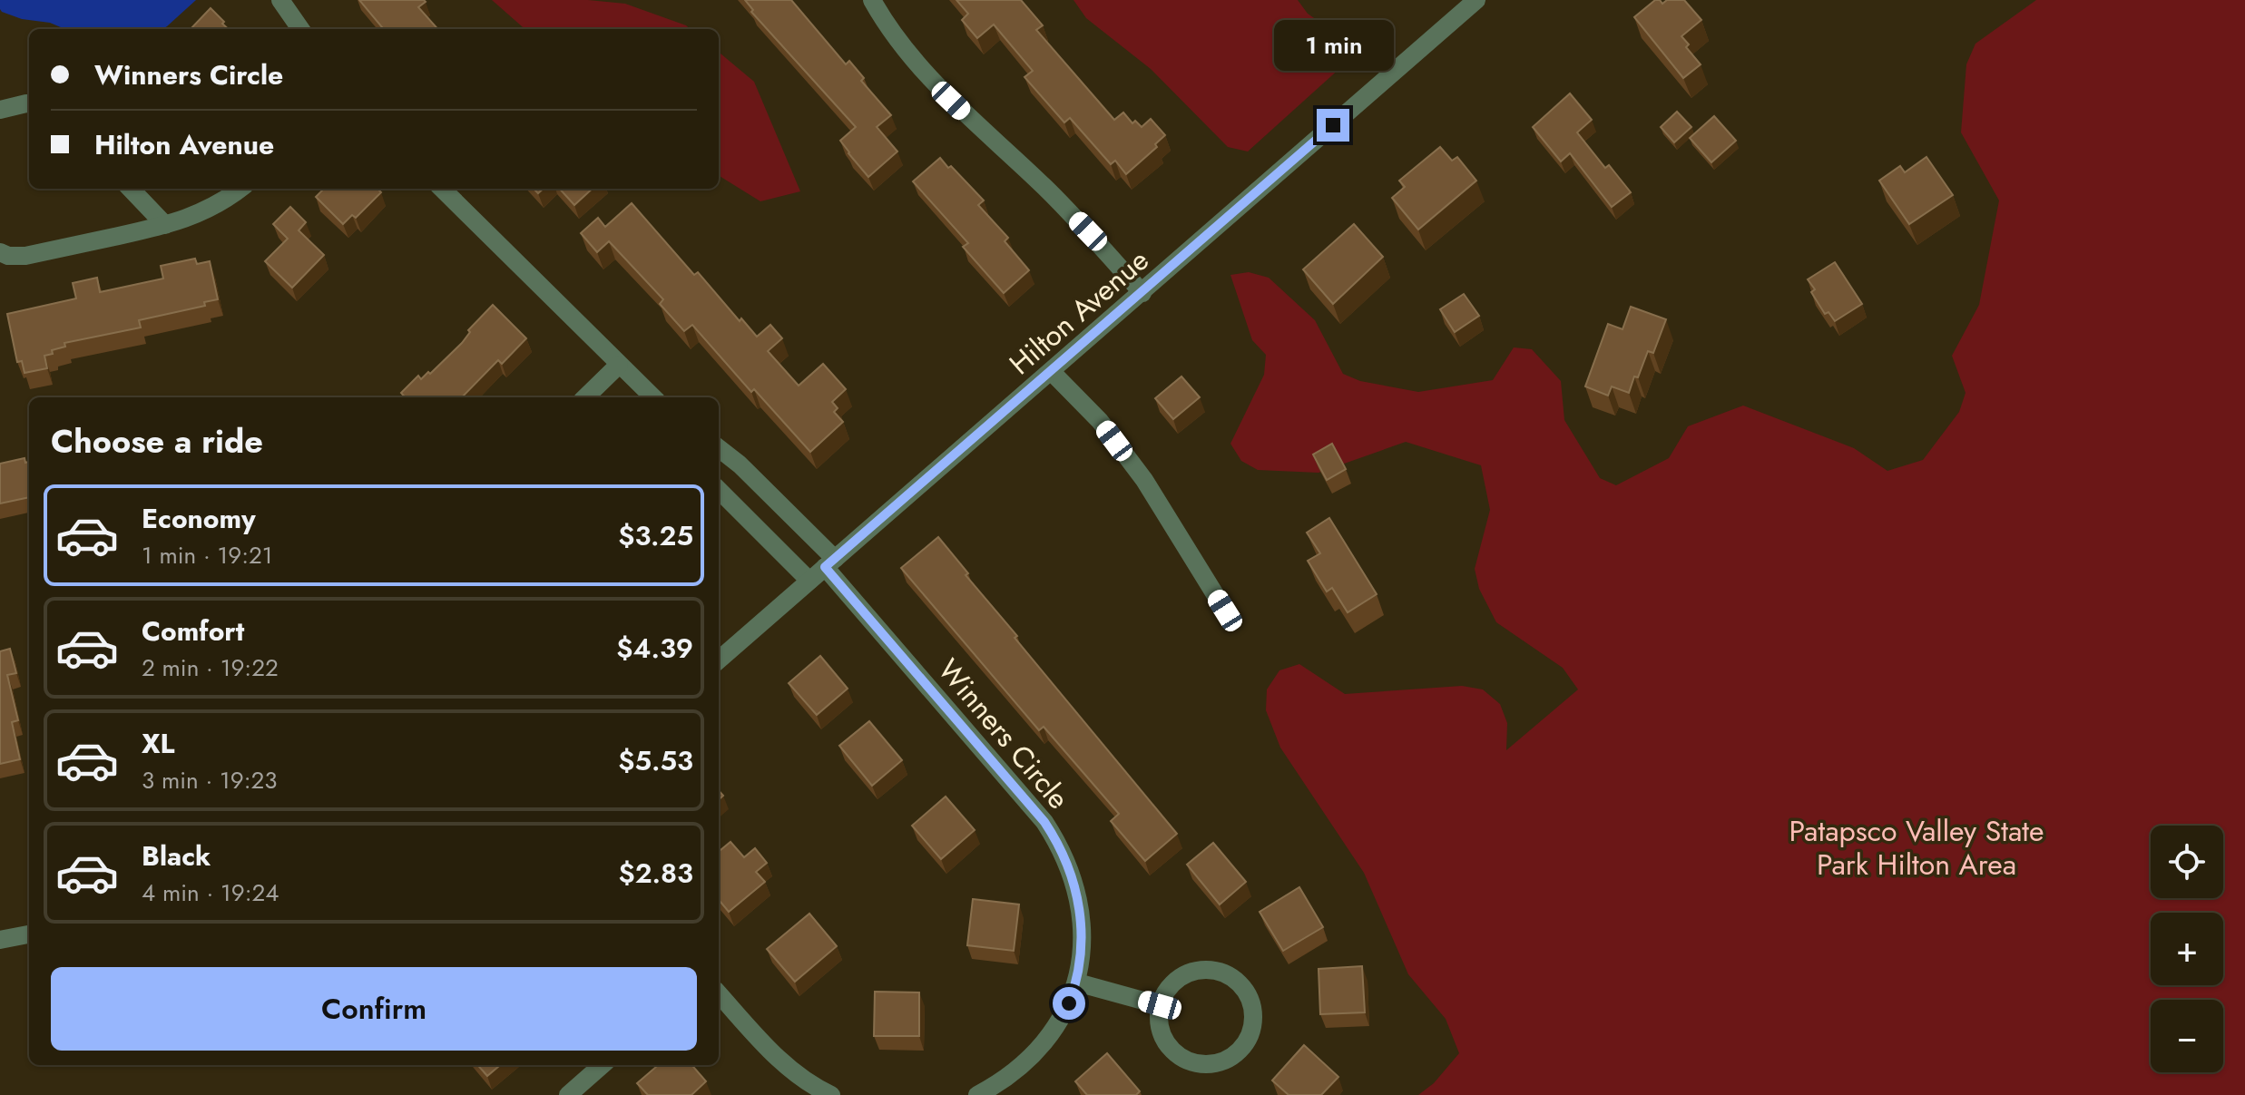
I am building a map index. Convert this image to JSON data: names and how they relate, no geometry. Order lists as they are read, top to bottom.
{
  "streets": {
    "street": ["Hilton Avenue", "Winners Circle"]
  },
  "crossings": [
    ["Hilton Avenue", "Winners Circle"]
  ],
  "parks": ["Patapsco Valley State Park Hilton Area"],
  "page": {
    "bubble": "1 min",
    "banner": ["Winners Circle", "Hilton Avenue"],
    "heading": "Choose a ride",
    "list": [
      {
        "name": "Economy",
        "note": "1 min · 19:21",
        "value": "$3.25"
      },
      {
        "name": "Comfort",
        "note": "2 min · 19:22",
        "value": "$4.39"
      },
      {
        "name": "XL",
        "note": "3 min · 19:23",
        "value": "$5.53"
      },
      {
        "name": "Black",
        "note": "4 min · 19:24",
        "value": "$2.83"
      }
    ],
    "map_buttons": ["+", "−"],
    "buttons": "Confirm"
  }
}
